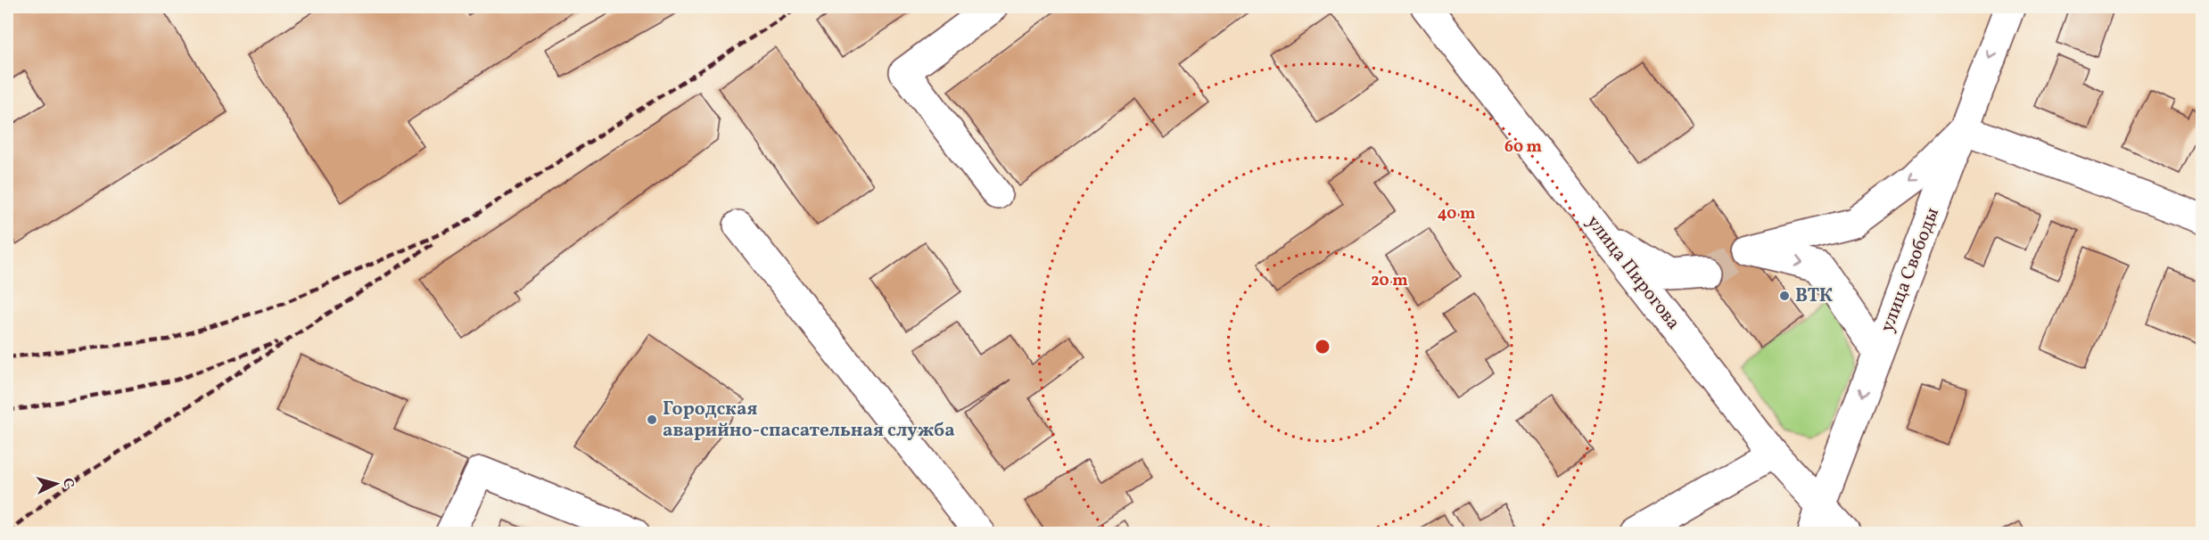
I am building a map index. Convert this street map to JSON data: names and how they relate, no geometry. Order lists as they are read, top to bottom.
{
  "streets": {
    "street": ["улица Свободы", "улица Пирогова"]
  },
  "crossings": [
    ["улица Свободы", "улица Пирогова"]
  ],
  "one_way": ["улица Свободы"],
  "places": ["ВТК", "Городская аварийно-спасательная служба"],
  "north": "right",
  "rings": ["60 m", "40 m", "20 m"]
}
